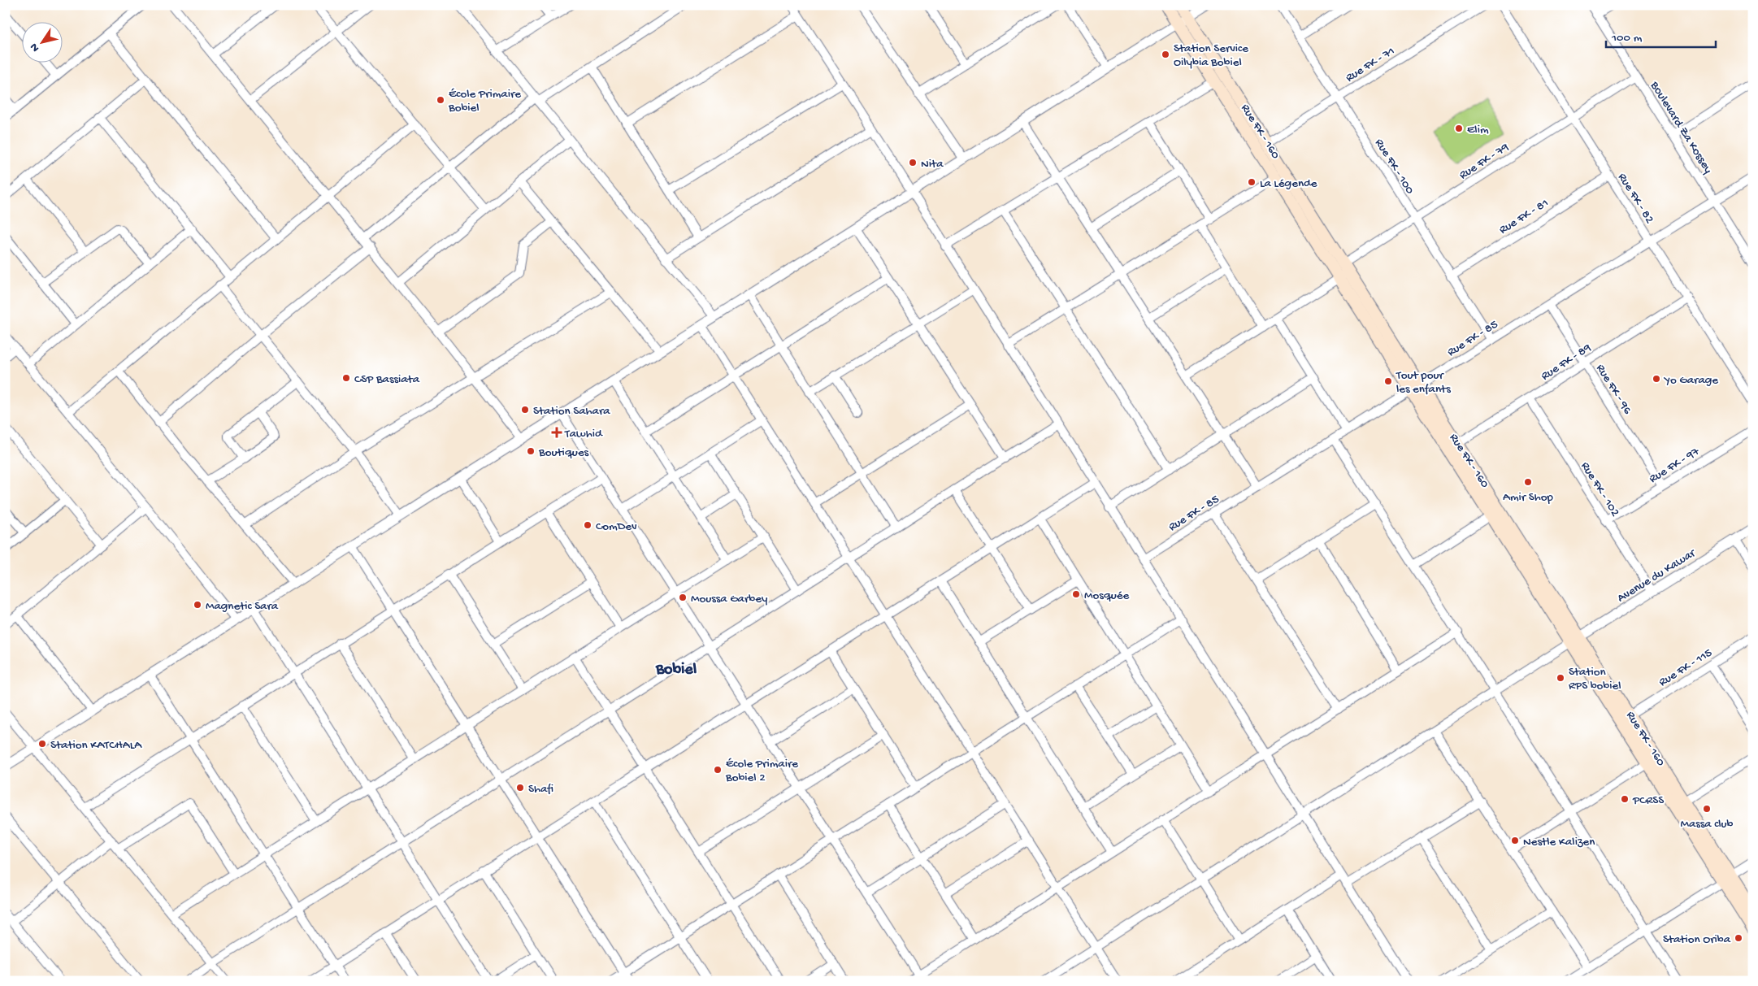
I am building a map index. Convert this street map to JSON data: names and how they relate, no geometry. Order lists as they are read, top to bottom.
{
  "streets": {
    "main road": ["Rue FK - 160"],
    "street": [
      "Rue FK - 71",
      "Boulevard Za Kossey",
      "Rue FK - 79",
      "Rue FK - 100",
      "Rue FK - 82",
      "Rue FK - 81",
      "Rue FK - 85",
      "Rue FK - 89",
      "Rue FK - 96",
      "Rue FK - 97",
      "Rue FK - 102",
      "Avenue du Kawar",
      "Rue FK - 115"
    ]
  },
  "crossings": [
    ["Rue FK - 71", "Rue FK - 160"],
    ["Rue FK - 71", "Rue FK - 100"],
    ["Boulevard Za Kossey", "Rue FK - 79"],
    ["Boulevard Za Kossey", "Rue FK - 85"],
    ["Rue FK - 160", "Rue FK - 79"],
    ["Rue FK - 160", "Rue FK - 85"],
    ["Rue FK - 160", "Rue FK - 89"],
    ["Rue FK - 160", "Avenue du Kawar"],
    ["Rue FK - 160", "Rue FK - 115"],
    ["Rue FK - 79", "Rue FK - 100"],
    ["Rue FK - 79", "Rue FK - 82"],
    ["Rue FK - 100", "Rue FK - 81"],
    ["Rue FK - 100", "Rue FK - 85"],
    ["Rue FK - 82", "Rue FK - 81"],
    ["Rue FK - 82", "Rue FK - 85"],
    ["Rue FK - 82", "Rue FK - 89"],
    ["Rue FK - 85", "Rue FK - 96"],
    ["Rue FK - 89", "Rue FK - 96"],
    ["Rue FK - 89", "Rue FK - 102"],
    ["Rue FK - 96", "Rue FK - 97"],
    ["Rue FK - 97", "Rue FK - 102"],
    ["Rue FK - 102", "Avenue du Kawar"]
  ],
  "districts": ["Bobiel"],
  "places": {
    "other": [
      "Station Service Oilybia Bobiel",
      "École Primaire Bobiel",
      "Elim",
      "Nita",
      "La Légende",
      "CSP Bassiata",
      "Yo Garage",
      "Tout pour les enfants",
      "Station Sahara",
      "Boutiques",
      "Amir Shop",
      "ComDev",
      "Mosquée",
      "Moussa Garbey",
      "Magnetic Sara",
      "Station RPS bobiel",
      "Station KATCHALA",
      "École Primaire Bobiel 2",
      "Shafi",
      "PCRSS",
      "Massa club",
      "Nestle Kalizen",
      "Station Oriba"
    ],
    "health": ["Tawhid"]
  },
  "scale_bar": "100 m",
  "north": "bottom left"
}
